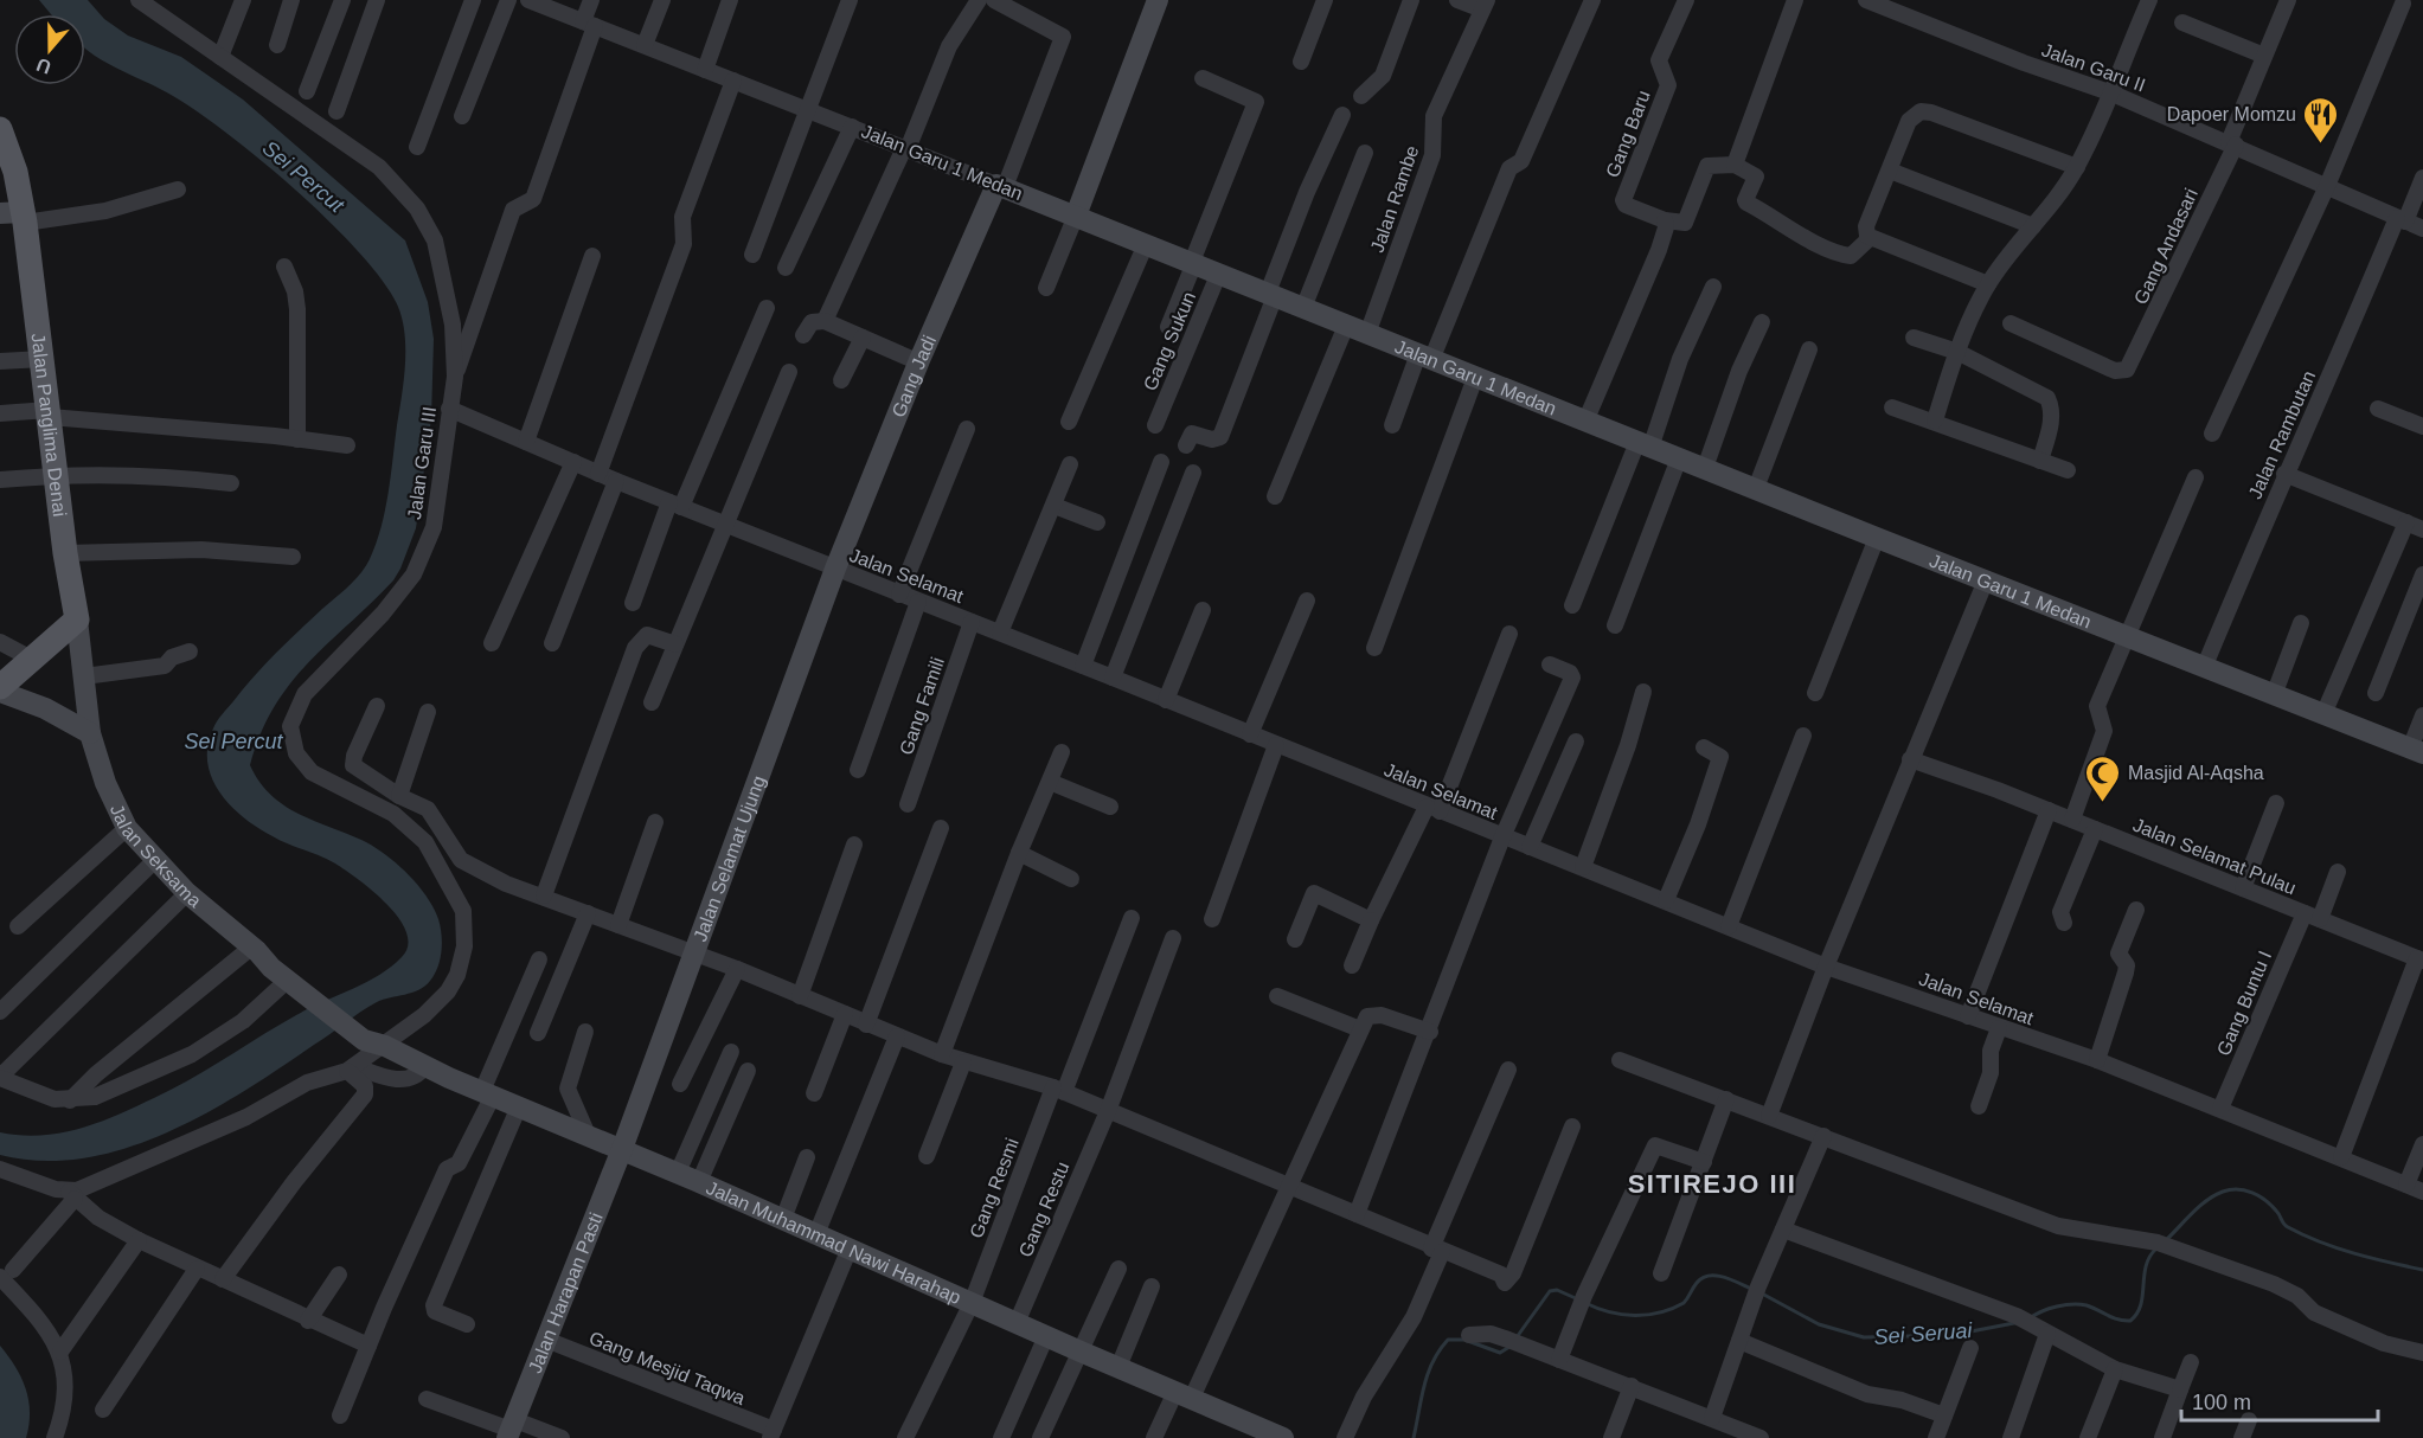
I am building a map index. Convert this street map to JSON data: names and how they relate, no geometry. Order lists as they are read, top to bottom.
{
  "streets": {
    "main road": ["Jalan Panglima Denai"],
    "street": [
      "Jalan Garu II",
      "Gang Baru",
      "Jalan Garu 1 Medan",
      "Jalan Rambe",
      "Gang Andasari",
      "Gang Sukun",
      "Gang Jadi",
      "Jalan Rambutan",
      "Jalan Garu III",
      "Jalan Selamat",
      "Gang Famili",
      "Jalan Seksama",
      "Jalan Selamat Pulau",
      "Jalan Selamat Ujung",
      "Gang Buntu I",
      "Gang Resmi",
      "Gang Restu",
      "Jalan Muhammad Nawi Harahap",
      "Jalan Harapan Pasti",
      "Gang Mesjid Taqwa"
    ]
  },
  "crossings": [
    ["Jalan Garu II", "Gang Andasari"],
    ["Jalan Garu II", "Jalan Rambutan"],
    ["Jalan Garu 1 Medan", "Jalan Rambe"],
    ["Jalan Garu 1 Medan", "Gang Sukun"],
    ["Jalan Garu 1 Medan", "Gang Jadi"],
    ["Jalan Garu 1 Medan", "Jalan Rambutan"],
    ["Gang Jadi", "Jalan Selamat"],
    ["Gang Jadi", "Jalan Selamat Ujung"],
    ["Jalan Panglima Denai", "Jalan Seksama"],
    ["Jalan Garu III", "Jalan Selamat"],
    ["Jalan Garu III", "Jalan Seksama"],
    ["Jalan Garu III", "Jalan Muhammad Nawi Harahap"],
    ["Jalan Selamat", "Gang Famili"],
    ["Jalan Selamat", "Jalan Selamat Ujung"],
    ["Jalan Selamat", "Gang Buntu I"],
    ["Jalan Seksama", "Jalan Muhammad Nawi Harahap"],
    ["Jalan Selamat Pulau", "Gang Buntu I"],
    ["Jalan Selamat Ujung", "Jalan Muhammad Nawi Harahap"],
    ["Jalan Selamat Ujung", "Jalan Harapan Pasti"],
    ["Gang Resmi", "Jalan Muhammad Nawi Harahap"],
    ["Gang Restu", "Jalan Muhammad Nawi Harahap"],
    ["Jalan Muhammad Nawi Harahap", "Jalan Harapan Pasti"],
    ["Jalan Harapan Pasti", "Gang Mesjid Taqwa"]
  ],
  "districts": ["SITIREJO III"],
  "water": ["Sei Percut", "Sei Seruai"],
  "places": {
    "restaurant": ["Dapoer Momzu"],
    "mosque": ["Masjid Al-Aqsha"]
  },
  "scale_bar": "100 m",
  "north": "bottom"
}
